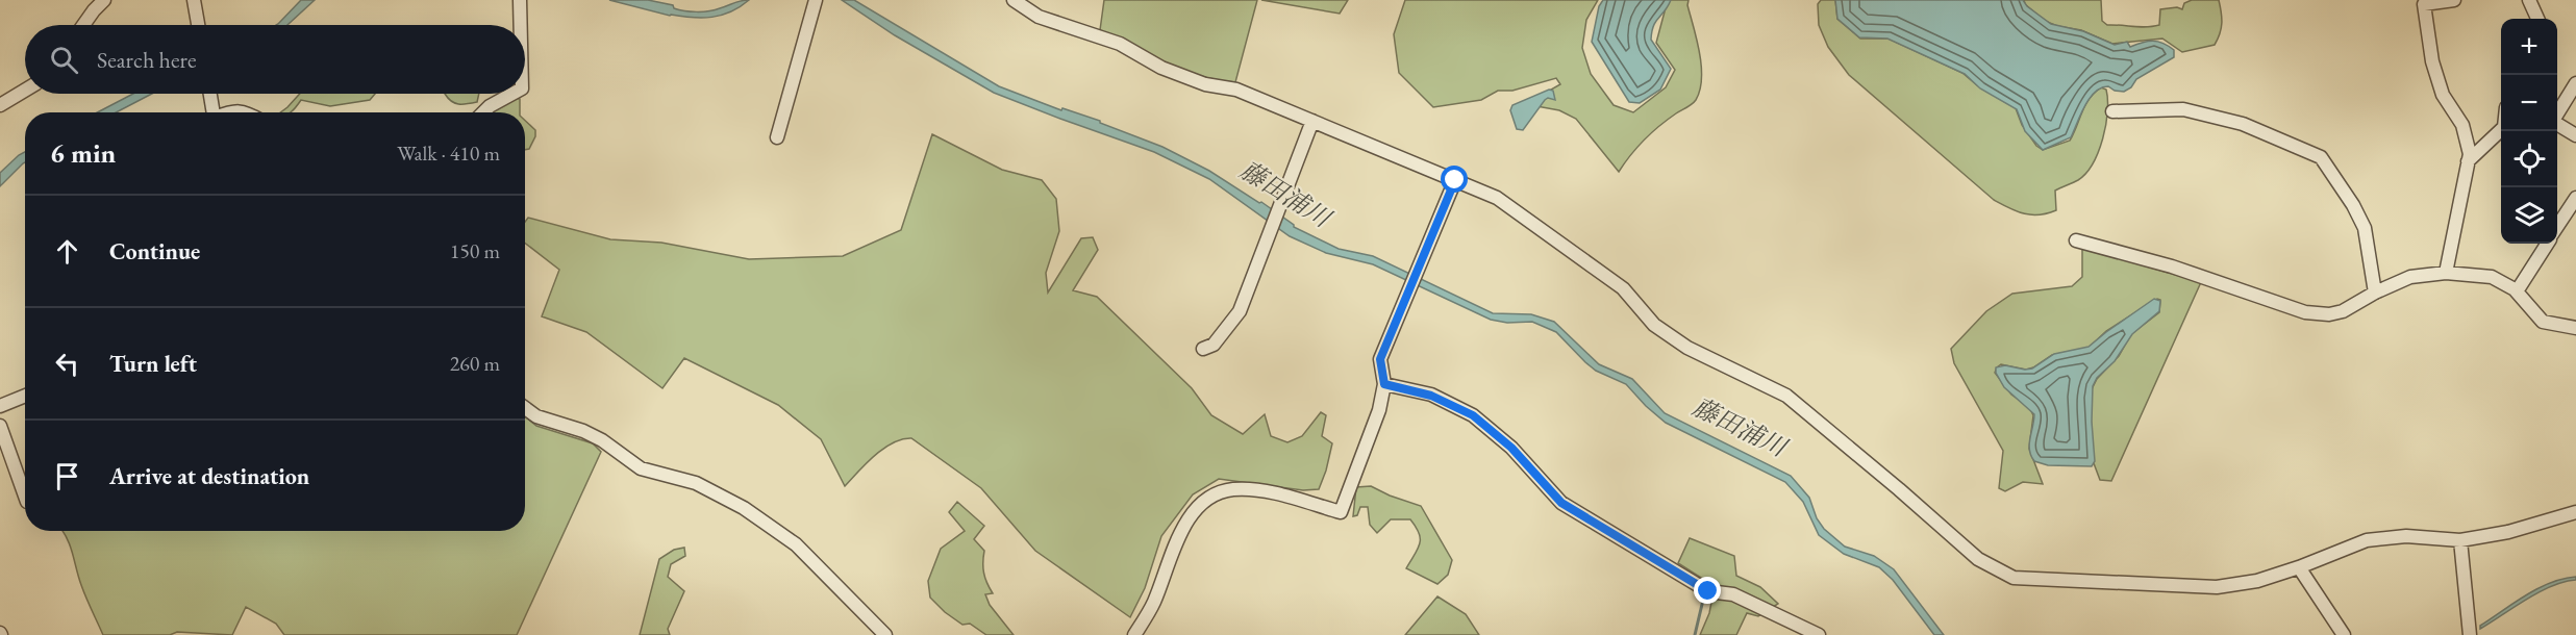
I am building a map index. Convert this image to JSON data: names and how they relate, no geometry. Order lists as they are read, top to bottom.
{
  "water": ["藤田浦川"],
  "page": {
    "map_buttons": ["+", "−"],
    "search": "Search here",
    "heading": ["6 min", "Walk · 410 m"],
    "list": [
      ["Continue", "150 m"],
      ["Turn left", "260 m"],
      "Arrive at destination"
    ]
  }
}
